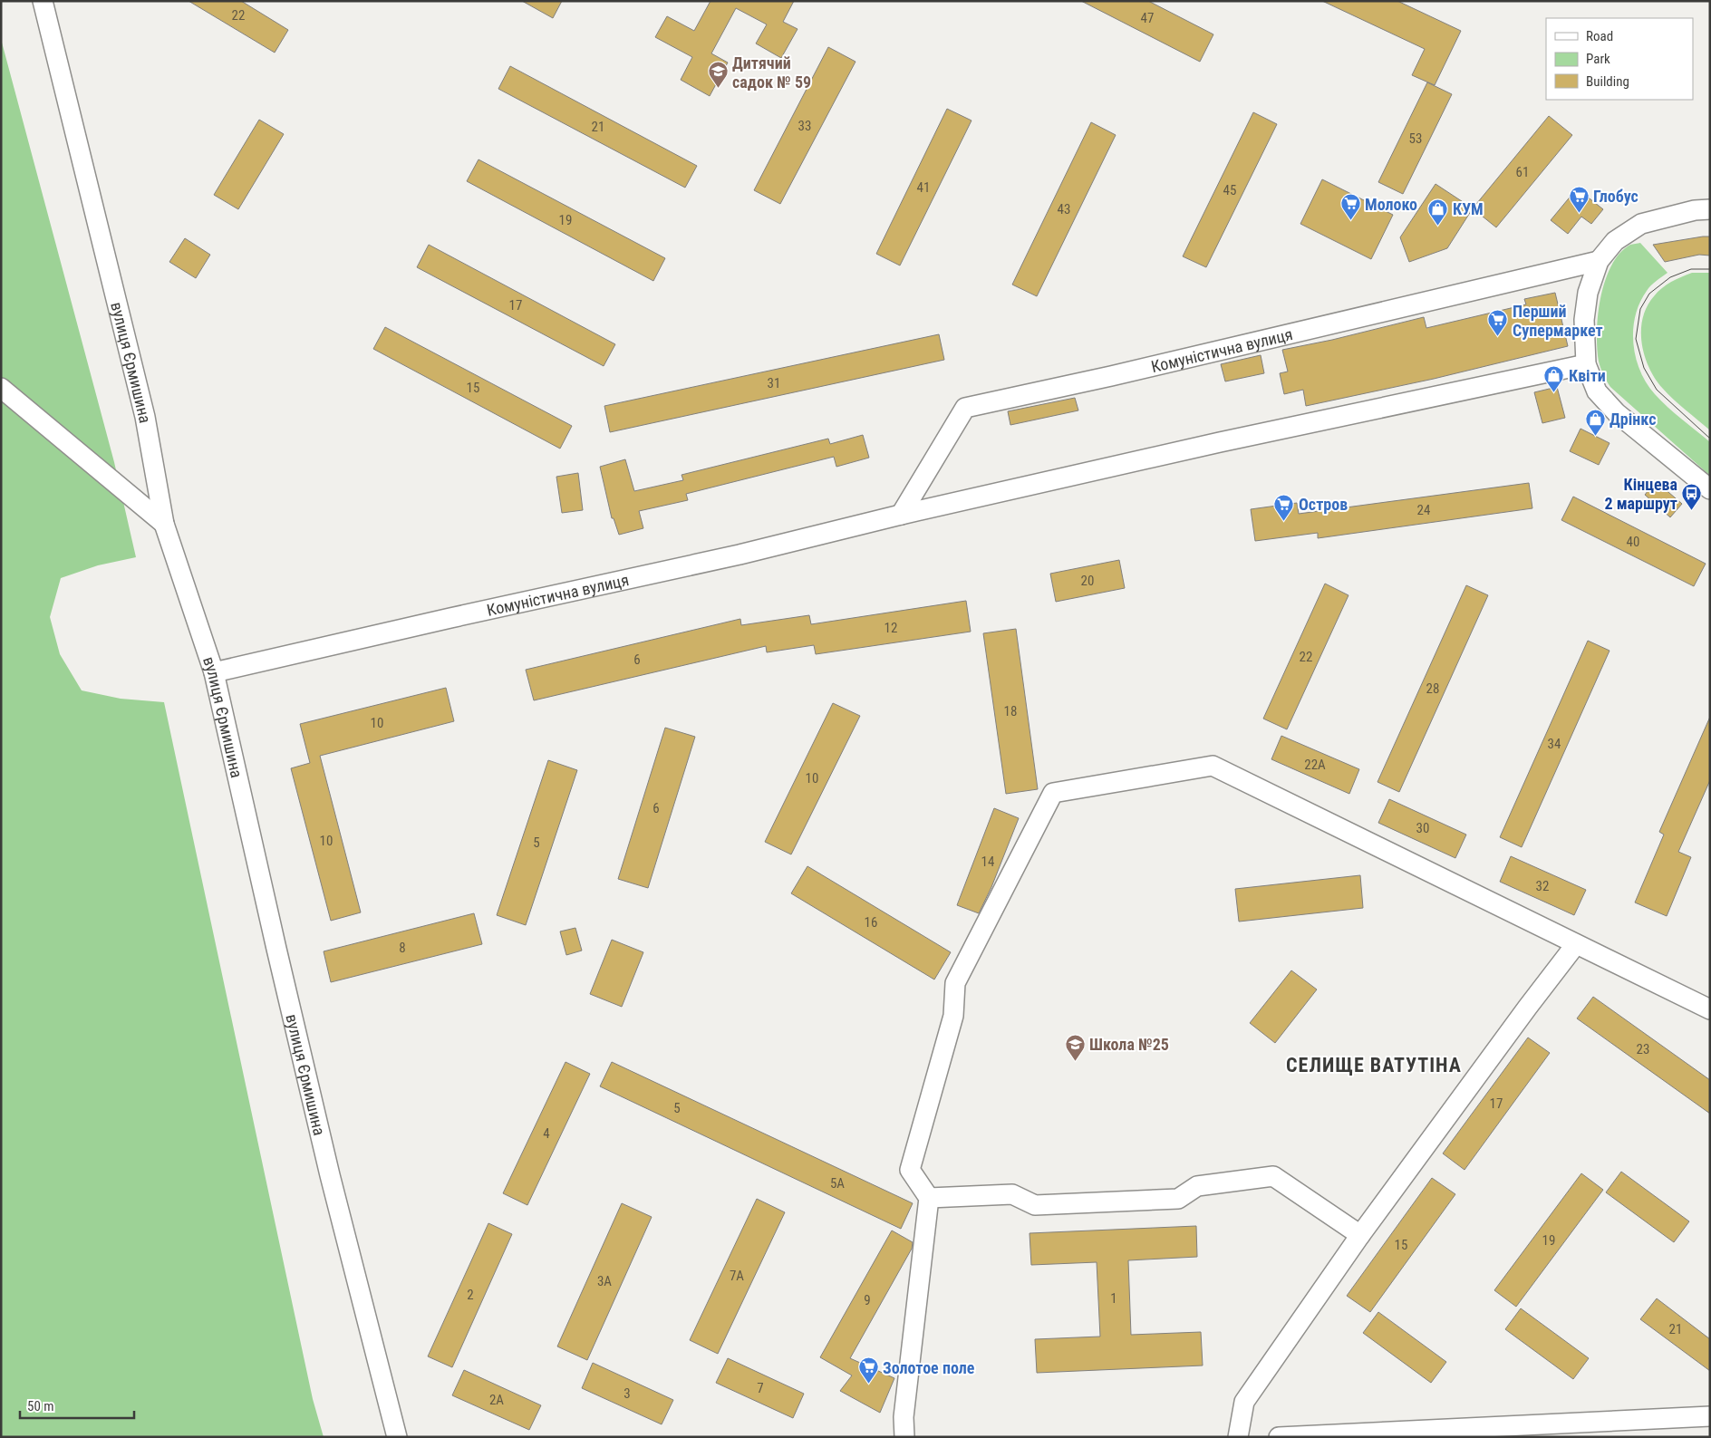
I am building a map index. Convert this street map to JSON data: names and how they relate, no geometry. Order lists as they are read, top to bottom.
{
  "streets": {
    "street": ["Комуністична вулиця", "вулиця Єрмишина"]
  },
  "crossings": [
    ["Комуністична вулиця", "вулиця Єрмишина"]
  ],
  "districts": ["СЕЛИЩЕ ВАТУТІНА"],
  "places": {
    "school or university": ["Дитячий садок № 59", "Школа №25"],
    "supermarket": [
      "Глобус",
      "Молоко",
      "Перший Супермаркет",
      "Остров",
      "Золотое поле"
    ],
    "shop": ["КУМ", "Квіти", "Дрінкс"],
    "bus stop": ["Кінцева 2 маршрут"]
  },
  "house_numbers": [
    "22",
    "47",
    "33",
    "21",
    "53",
    "61",
    "41",
    "45",
    "43",
    "19",
    "17",
    "31",
    "15",
    "24",
    "40",
    "20",
    "12",
    "22",
    "6",
    "28",
    "18",
    "10",
    "34",
    "22А",
    "10",
    "6",
    "30",
    "10",
    "5",
    "14",
    "32",
    "16",
    "8",
    "23",
    "17",
    "5",
    "4",
    "5А",
    "19",
    "15",
    "7А",
    "3А",
    "2",
    "1",
    "9",
    "21",
    "7",
    "3",
    "2А"
  ],
  "legend": ["Road", "Park", "Building"],
  "scale_bar": "50 m"
}
